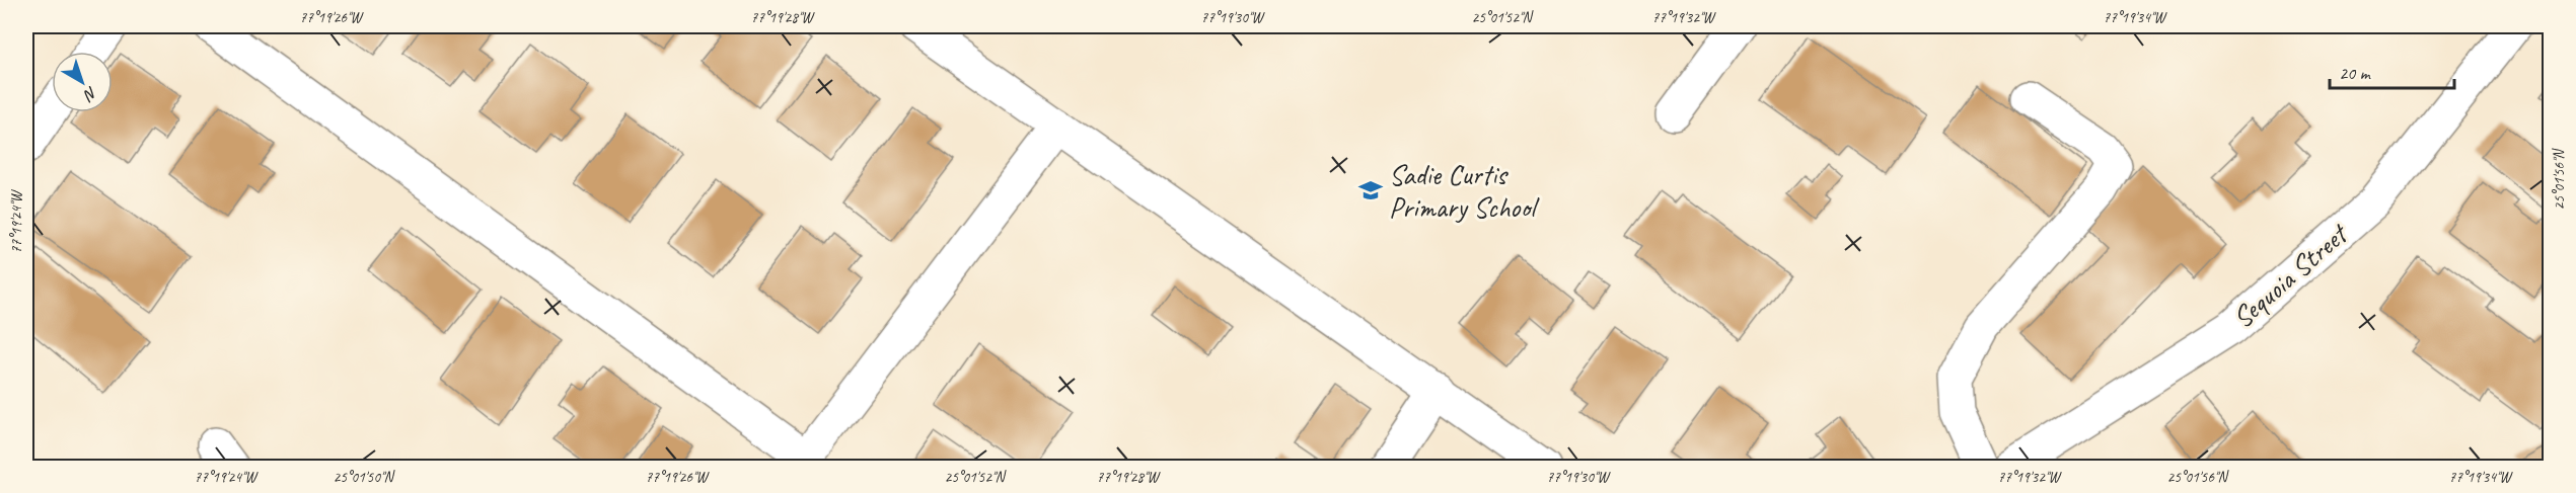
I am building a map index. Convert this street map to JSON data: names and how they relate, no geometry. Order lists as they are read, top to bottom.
{
  "streets": {
    "street": ["Sequoia Street"]
  },
  "places": {
    "school or university": ["Sadie Curtis Primary School"]
  },
  "scale_bar": "20 m",
  "north": "bottom right",
  "coordinates": [
    "77°19'26\"W",
    "77°19'28\"W",
    "77°19'30\"W",
    "25°01'52\"N",
    "77°19'32\"W",
    "77°19'34\"W",
    "25°01'56\"N",
    "77°19'24\"W",
    "25°01'50\"N"
  ]
}
